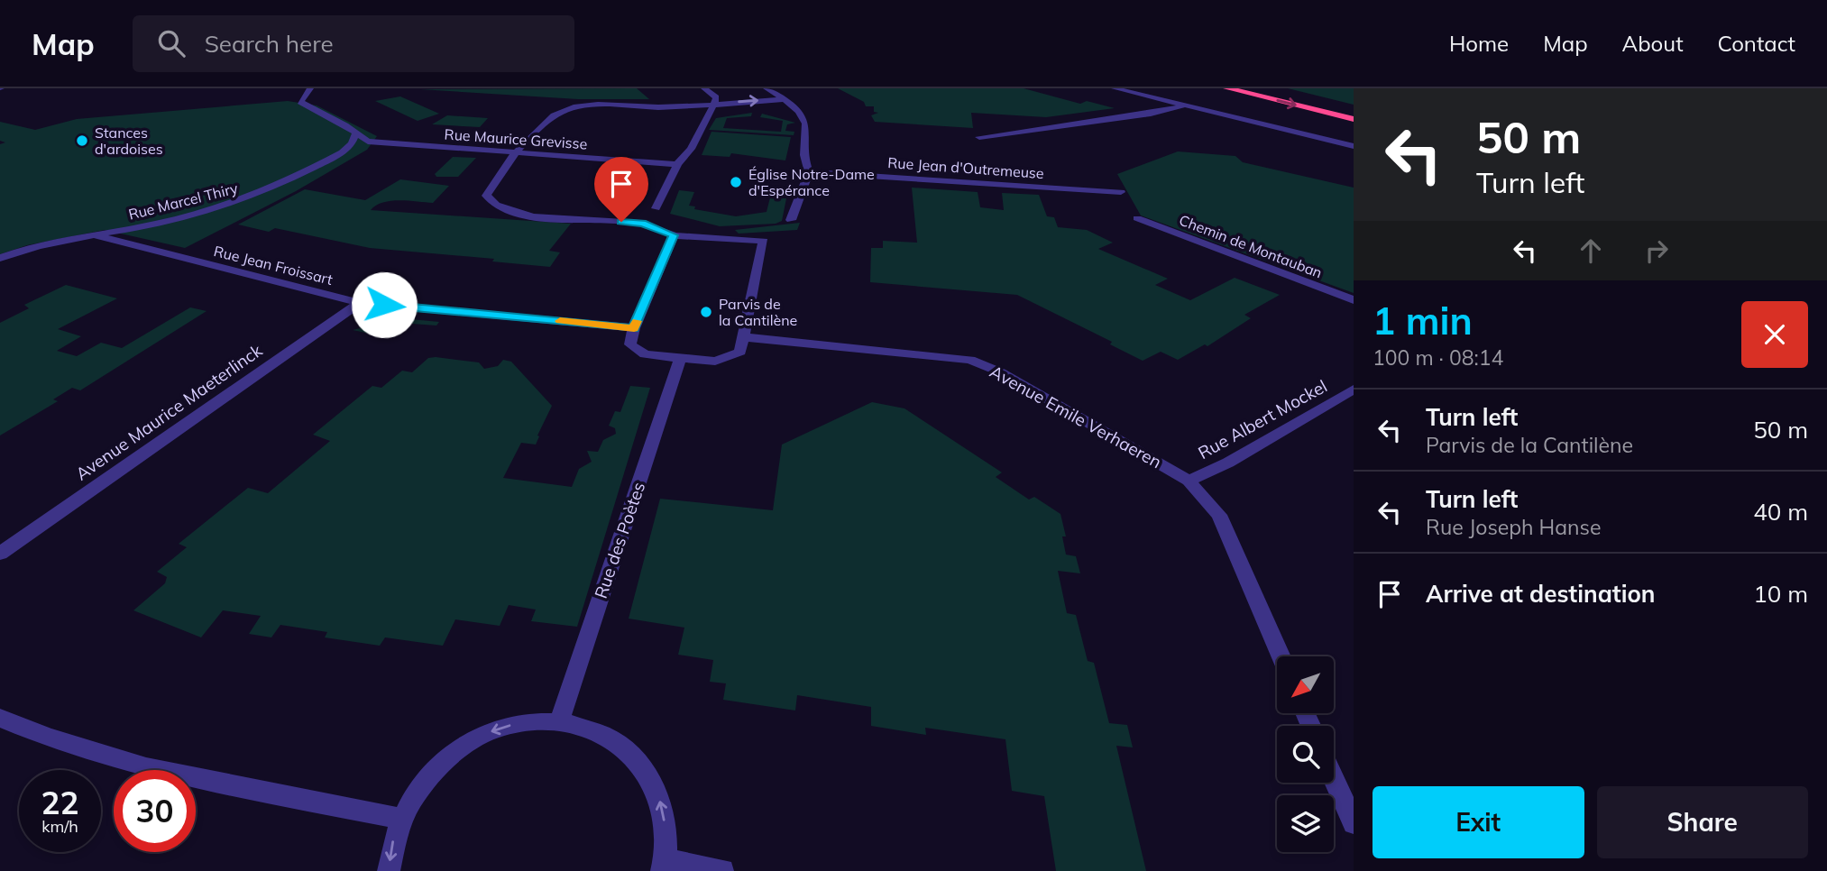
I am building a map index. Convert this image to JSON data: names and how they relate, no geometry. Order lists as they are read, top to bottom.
{
  "streets": {
    "street": [
      "Rue Maurice Grevisse",
      "Rue Jean d'Outremeuse",
      "Rue Marcel Thiry",
      "Chemin de Montauban",
      "Rue Jean Froissart",
      "Avenue Maurice Maeterlinck",
      "Avenue Emile Verhaeren",
      "Rue Albert Mockel",
      "Rue des Poètes"
    ]
  },
  "crossings": [
    ["Rue Maurice Grevisse", "Rue Marcel Thiry"],
    ["Rue Marcel Thiry", "Rue Jean Froissart"],
    ["Rue Jean Froissart", "Avenue Maurice Maeterlinck"],
    ["Avenue Emile Verhaeren", "Rue Albert Mockel"]
  ],
  "places": ["Stances d'ardoises", "Église Notre-Dame d'Espérance", "Parvis de la Cantilène"],
  "north": "bottom left",
  "page": {
    "header": "Map",
    "search": "Search here",
    "nav": [
      "Home",
      "Map",
      "About",
      "Contact"
    ],
    "turn": ["50 m", "Turn left"],
    "heading": ["1 min", "100 m · 08:14"],
    "list": [
      {
        "name": "Turn left",
        "note": "Parvis de la Cantilène",
        "value": "50 m"
      },
      {
        "name": "Turn left",
        "note": "Rue Joseph Hanse",
        "value": "40 m"
      },
      {
        "name": "Arrive at destination",
        "value": "10 m"
      }
    ],
    "speed": "22 km/h",
    "limit": "30",
    "buttons": ["Exit", "Share"]
  }
}
